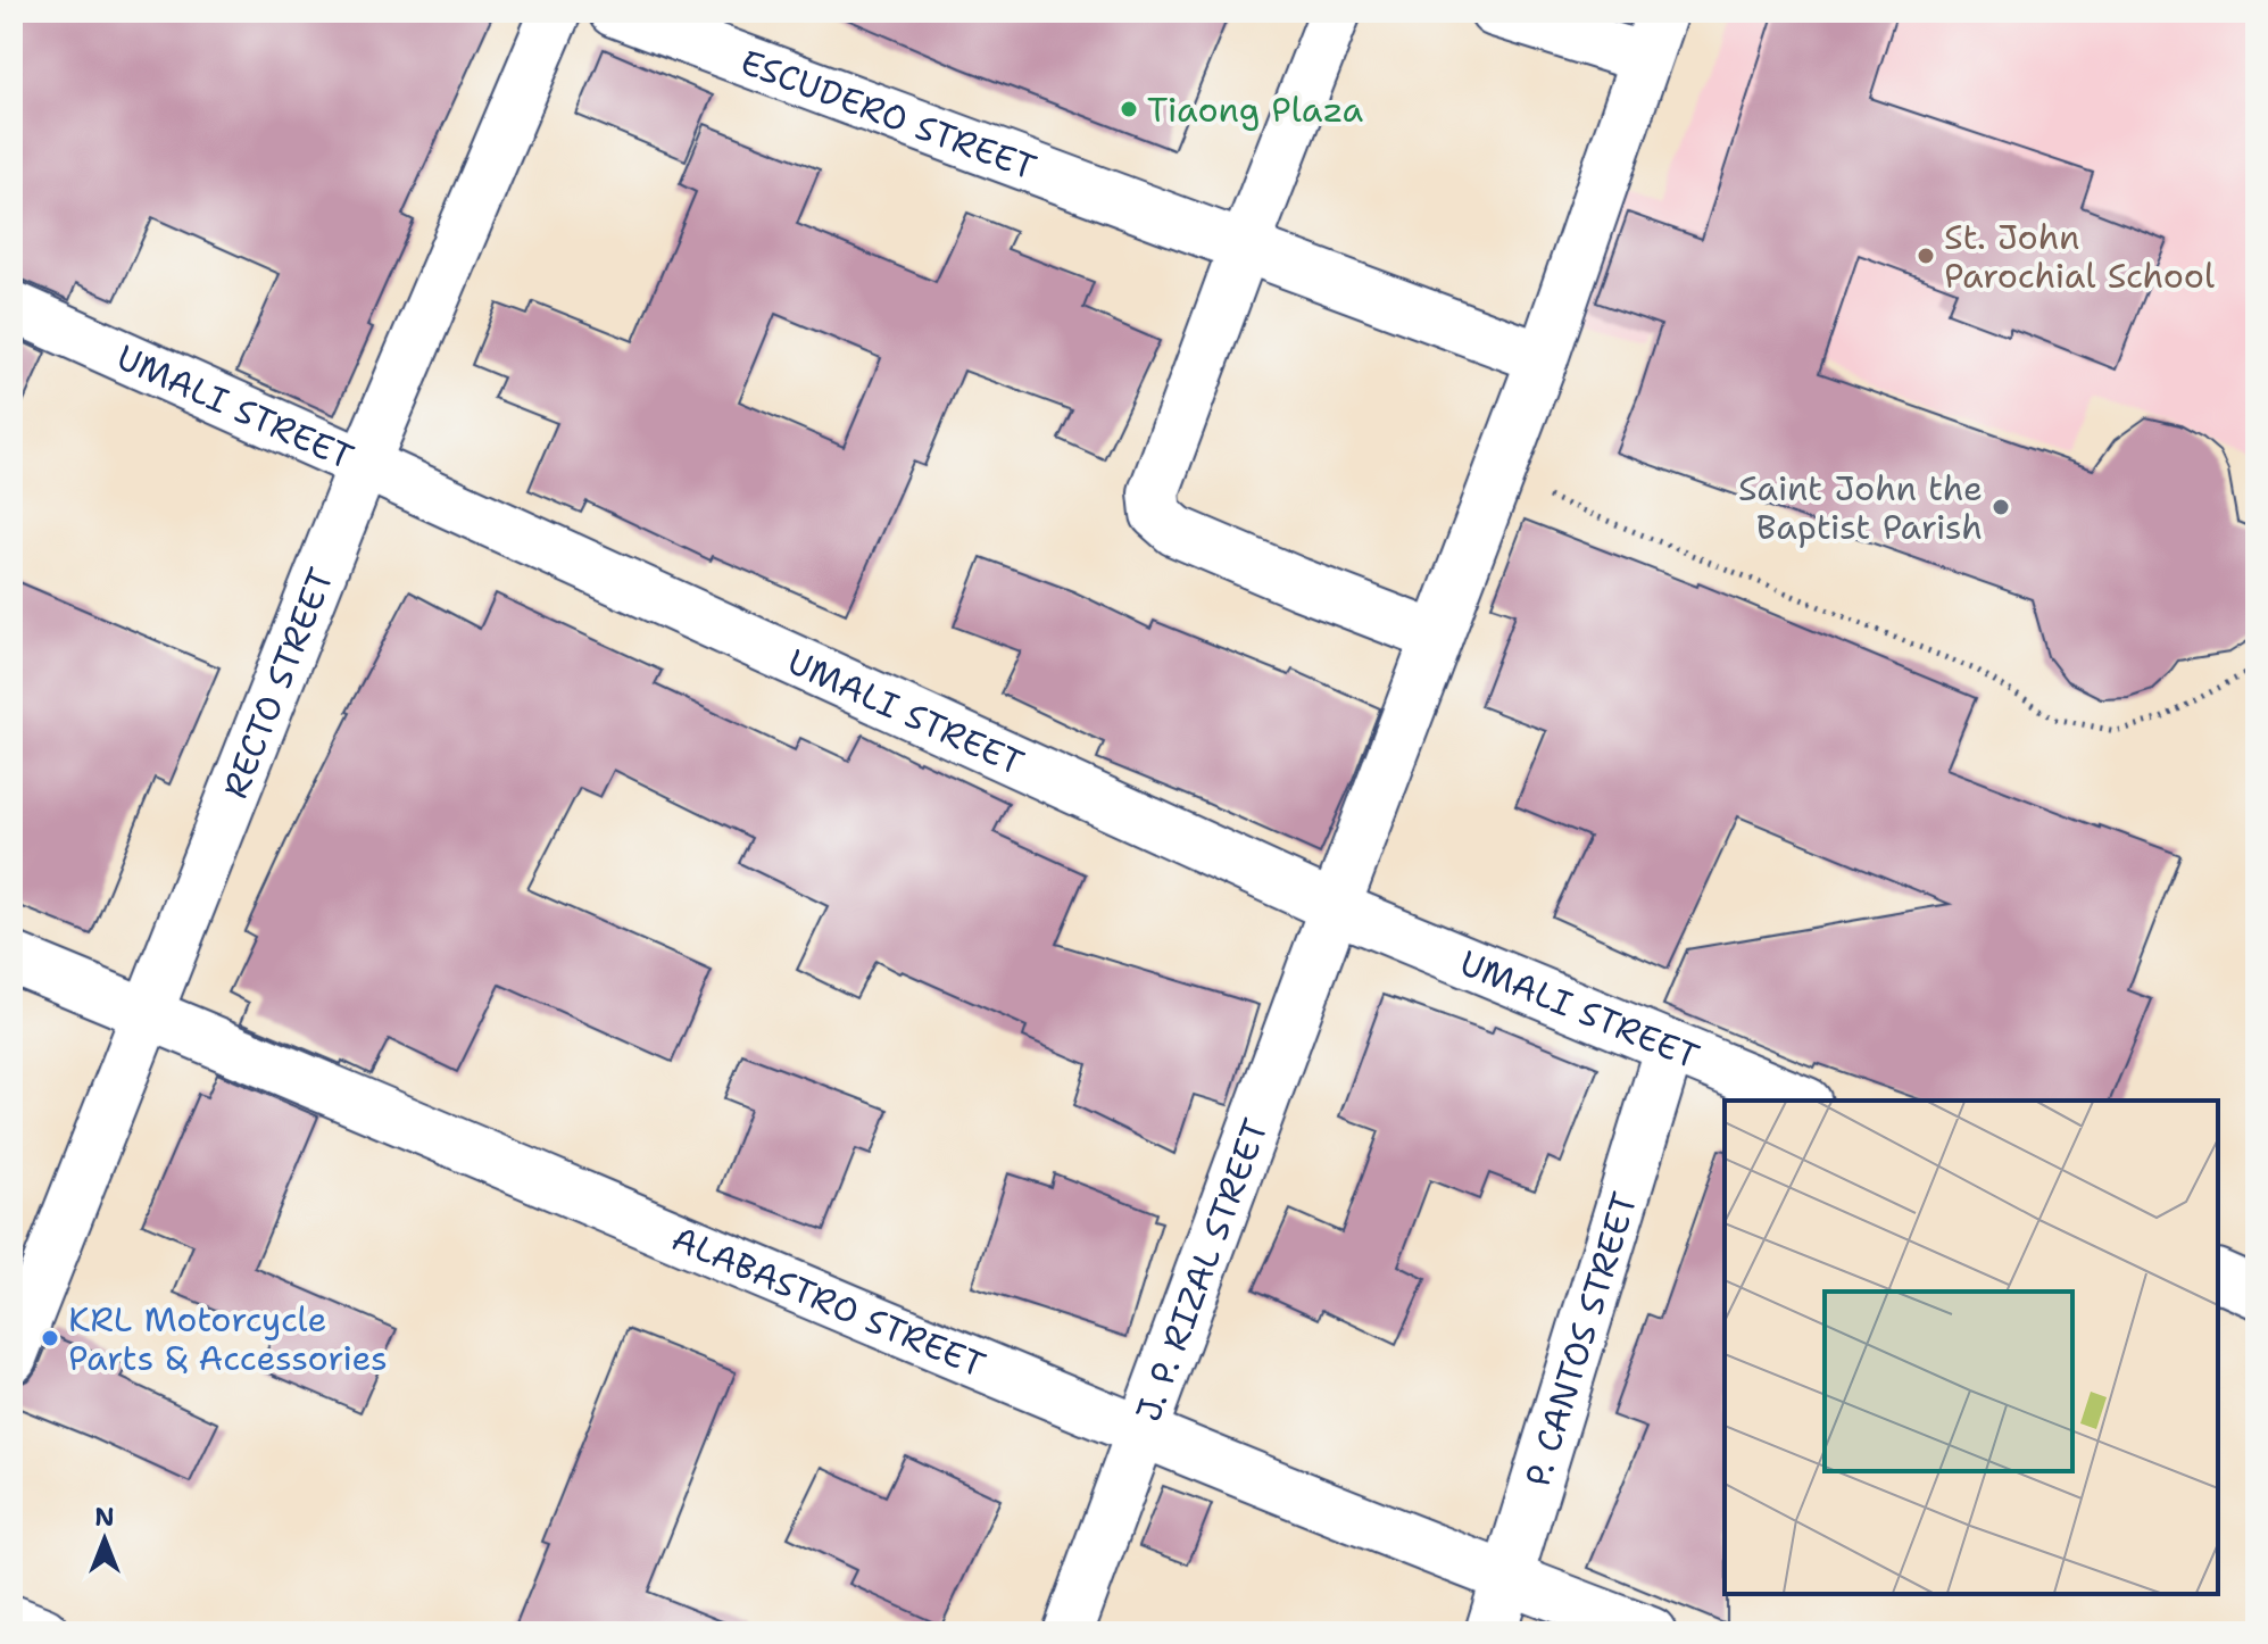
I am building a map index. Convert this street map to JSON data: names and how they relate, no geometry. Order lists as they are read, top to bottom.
{
  "streets": {
    "street": [
      "ESCUDERO STREET",
      "UMALI STREET",
      "RECTO STREET",
      "J. P. RIZAL STREET",
      "ALABASTRO STREET",
      "P. CANTOS STREET"
    ]
  },
  "crossings": [
    ["ESCUDERO STREET", "J. P. RIZAL STREET"],
    ["UMALI STREET", "RECTO STREET"],
    ["UMALI STREET", "J. P. RIZAL STREET"],
    ["UMALI STREET", "P. CANTOS STREET"],
    ["RECTO STREET", "ALABASTRO STREET"],
    ["J. P. RIZAL STREET", "ALABASTRO STREET"],
    ["ALABASTRO STREET", "P. CANTOS STREET"]
  ],
  "places": [
    "Tiaong Plaza",
    "St. John Parochial School",
    "Saint John the Baptist Parish",
    "KRL Motorcycle Parts & Accessories"
  ],
  "north": "top"
}
